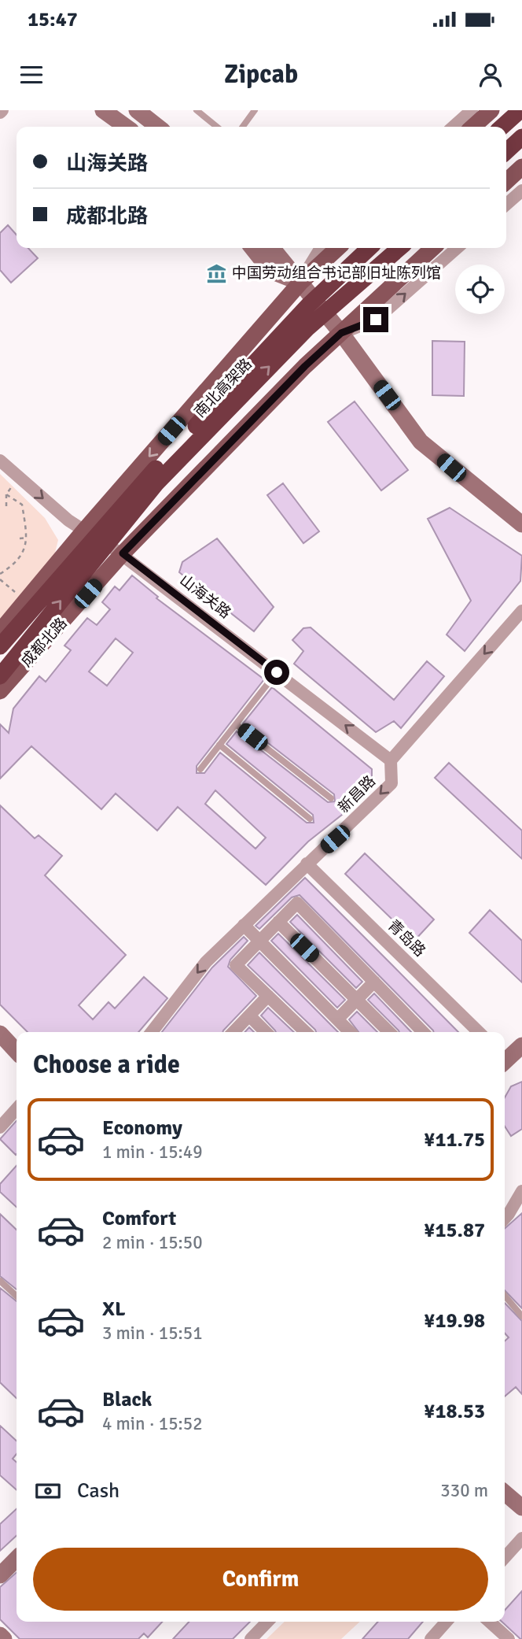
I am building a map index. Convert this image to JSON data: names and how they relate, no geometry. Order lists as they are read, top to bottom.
{
  "streets": {
    "highway": ["南北高架路"],
    "main road": ["成都北路"],
    "street": ["山海关路", "新昌路", "青岛路"]
  },
  "crossings": [
    ["山海关路", "成都北路"],
    ["山海关路", "新昌路"],
    ["新昌路", "青岛路"]
  ],
  "one_way": ["新昌路"],
  "places": {
    "museum": ["中国劳动组合书记部旧址陈列馆"]
  },
  "page": {
    "status": "15:47",
    "header": "Zipcab",
    "banner": ["山海关路", "成都北路"],
    "heading": "Choose a ride",
    "list": [
      {
        "name": "Economy",
        "note": "1 min · 15:49",
        "value": "¥11.75"
      },
      {
        "name": "Comfort",
        "note": "2 min · 15:50",
        "value": "¥15.87"
      },
      {
        "name": "XL",
        "note": "3 min · 15:51",
        "value": "¥19.98"
      },
      {
        "name": "Black",
        "note": "4 min · 15:52",
        "value": "¥18.53"
      }
    ],
    "pay": ["Cash", "330 m"],
    "buttons": "Confirm"
  }
}
